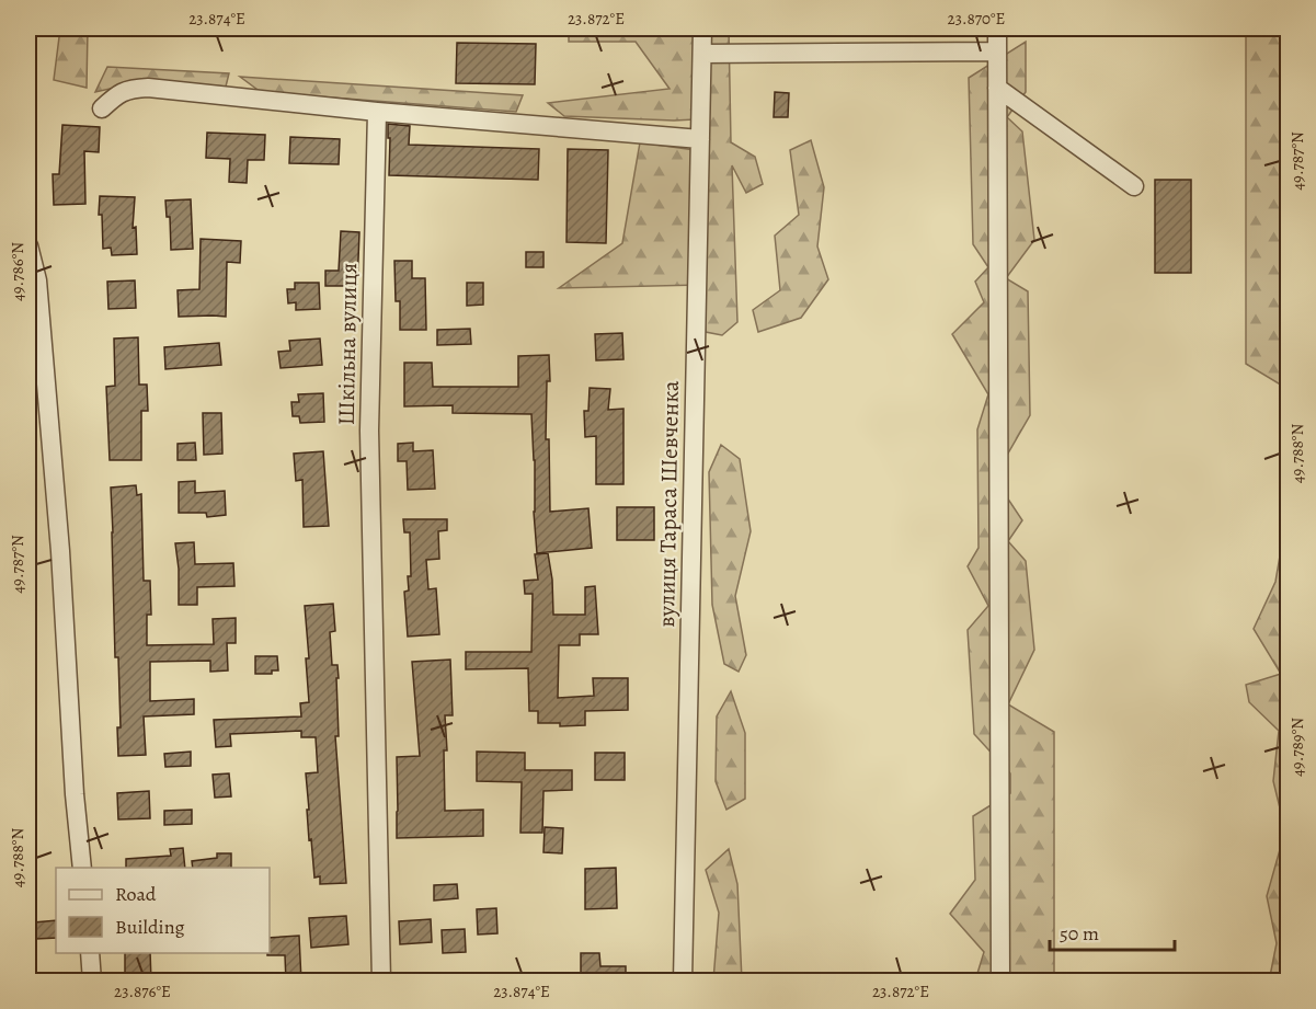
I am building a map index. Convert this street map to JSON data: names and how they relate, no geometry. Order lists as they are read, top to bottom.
{
  "streets": {
    "street": ["Шкільна вулиця", "вулиця Тараса Шевченка"]
  },
  "legend": ["Road", "Building"],
  "scale_bar": "50 m",
  "coordinates": [
    "23.874°E",
    "23.872°E",
    "23.870°E",
    "49.787°N",
    "49.786°N",
    "49.788°N",
    "49.789°N",
    "23.876°E"
  ]
}
